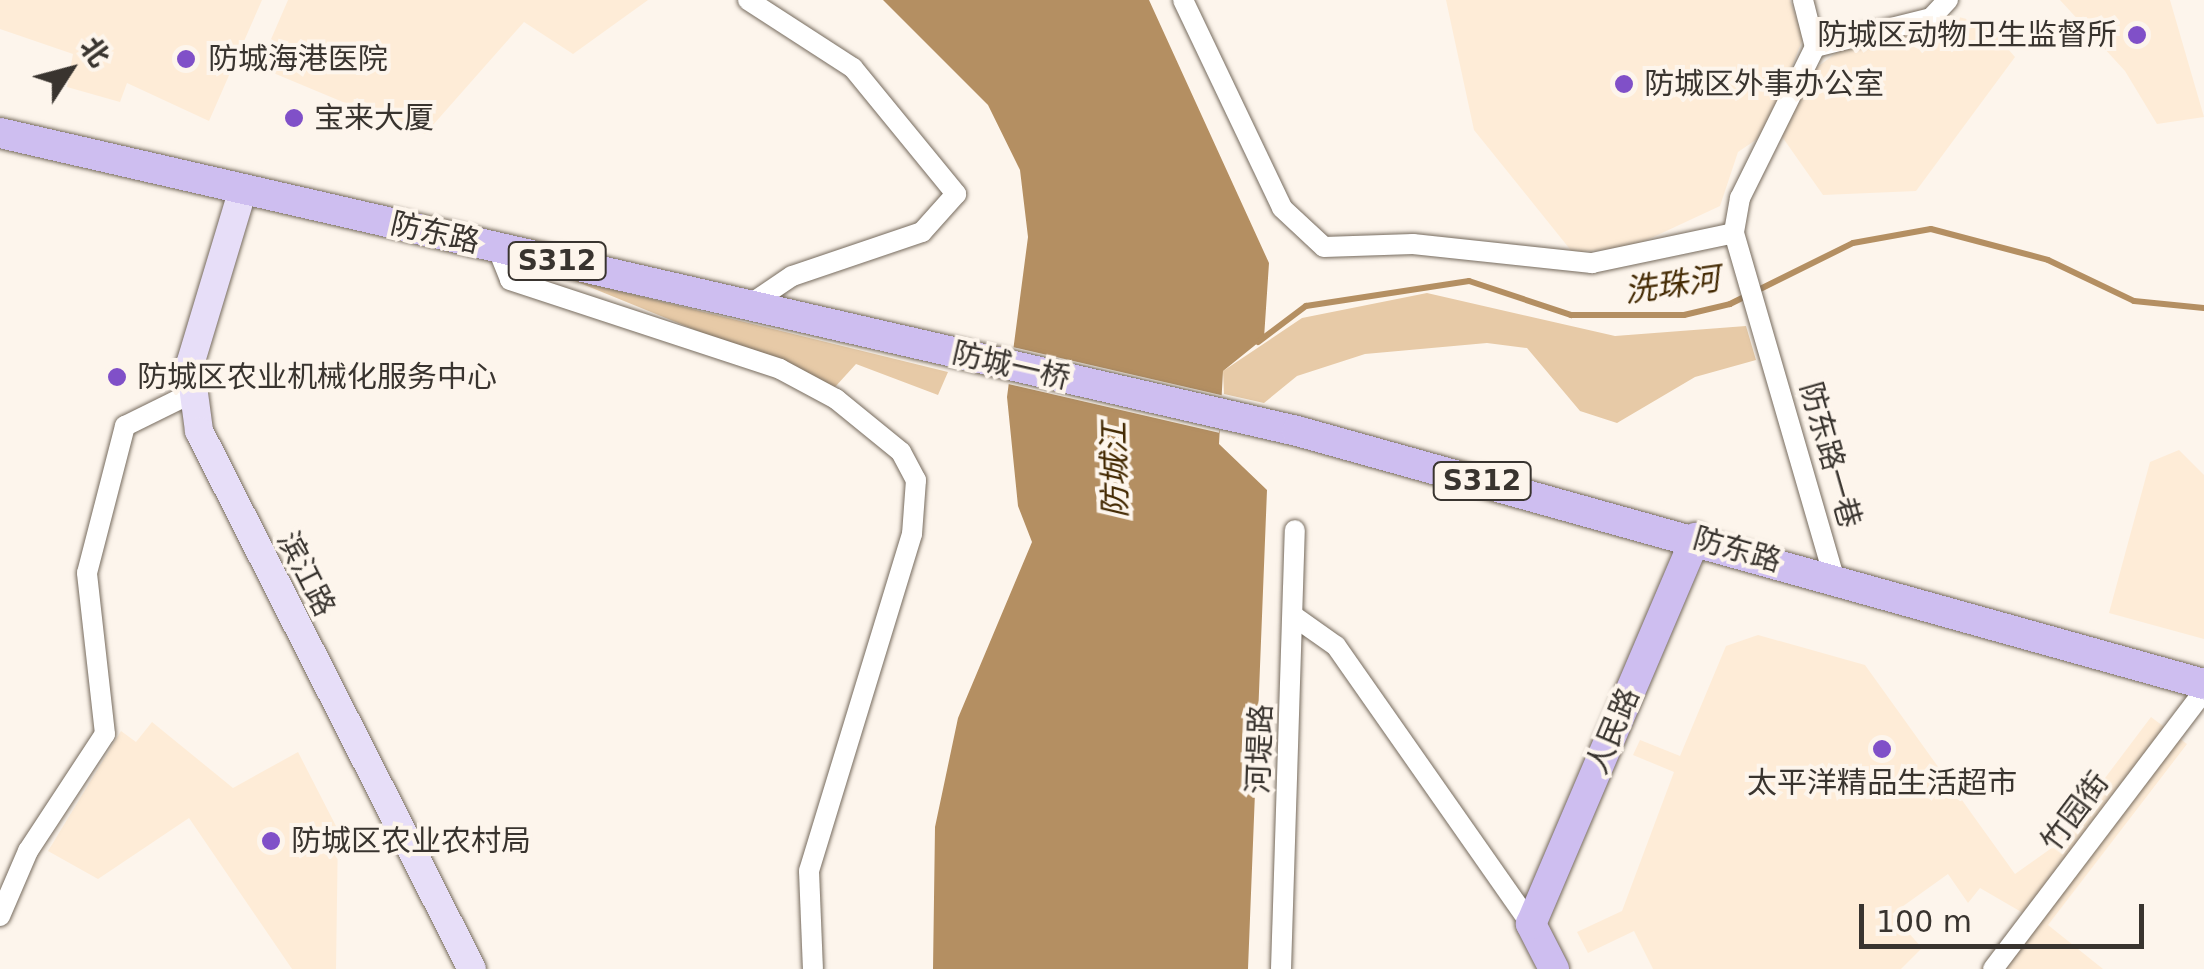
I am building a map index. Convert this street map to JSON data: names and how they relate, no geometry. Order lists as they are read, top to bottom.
{
  "streets": {
    "main road": [
      "防东路",
      "S312",
      "防城一桥",
      "人民路"
    ],
    "street": [
      "防东路一巷",
      "滨江路",
      "河堤路",
      "竹园街"
    ]
  },
  "crossings": [
    ["防东路", "防城一桥"],
    ["防东路", "防东路一巷"],
    ["防东路", "滨江路"],
    ["防东路", "人民路"],
    ["防东路", "竹园街"]
  ],
  "water": ["洗珠河", "防城江"],
  "places": [
    "防城区动物卫生监督所",
    "防城海港医院",
    "防城区外事办公室",
    "宝来大厦",
    "防城区农业机械化服务中心",
    "太平洋精品生活超市",
    "防城区农业农村局"
  ],
  "scale_bar": "100 m",
  "north": "top right"
}
